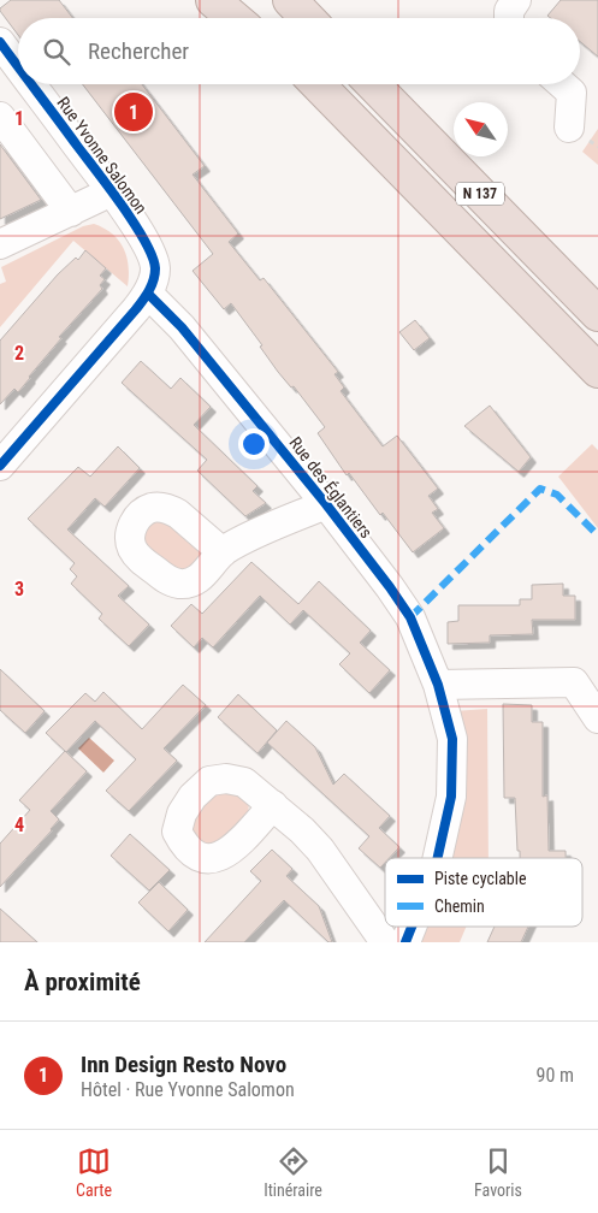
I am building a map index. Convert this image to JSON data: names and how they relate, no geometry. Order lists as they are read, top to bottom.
{
  "streets": {
    "highway": ["N 137"],
    "street": ["Rue Yvonne Salomon", "Rue des Églantiers"]
  },
  "crossings": [
    ["Rue Yvonne Salomon", "Rue des Églantiers"]
  ],
  "legend": ["Piste cyclable", "Chemin"],
  "north": "top left",
  "page": {
    "search": "Rechercher",
    "pins": "1",
    "heading": "À proximité",
    "list": [
      {
        "mark": "1",
        "name": "Inn Design Resto Novo",
        "note": "Hôtel · Rue Yvonne Salomon",
        "value": "90 m"
      }
    ],
    "nav": ["Carte", "Itinéraire", "Favoris"]
  },
  "grid": {
    "rows": [
      "1",
      "2",
      "3",
      "4"
    ]
  }
}
